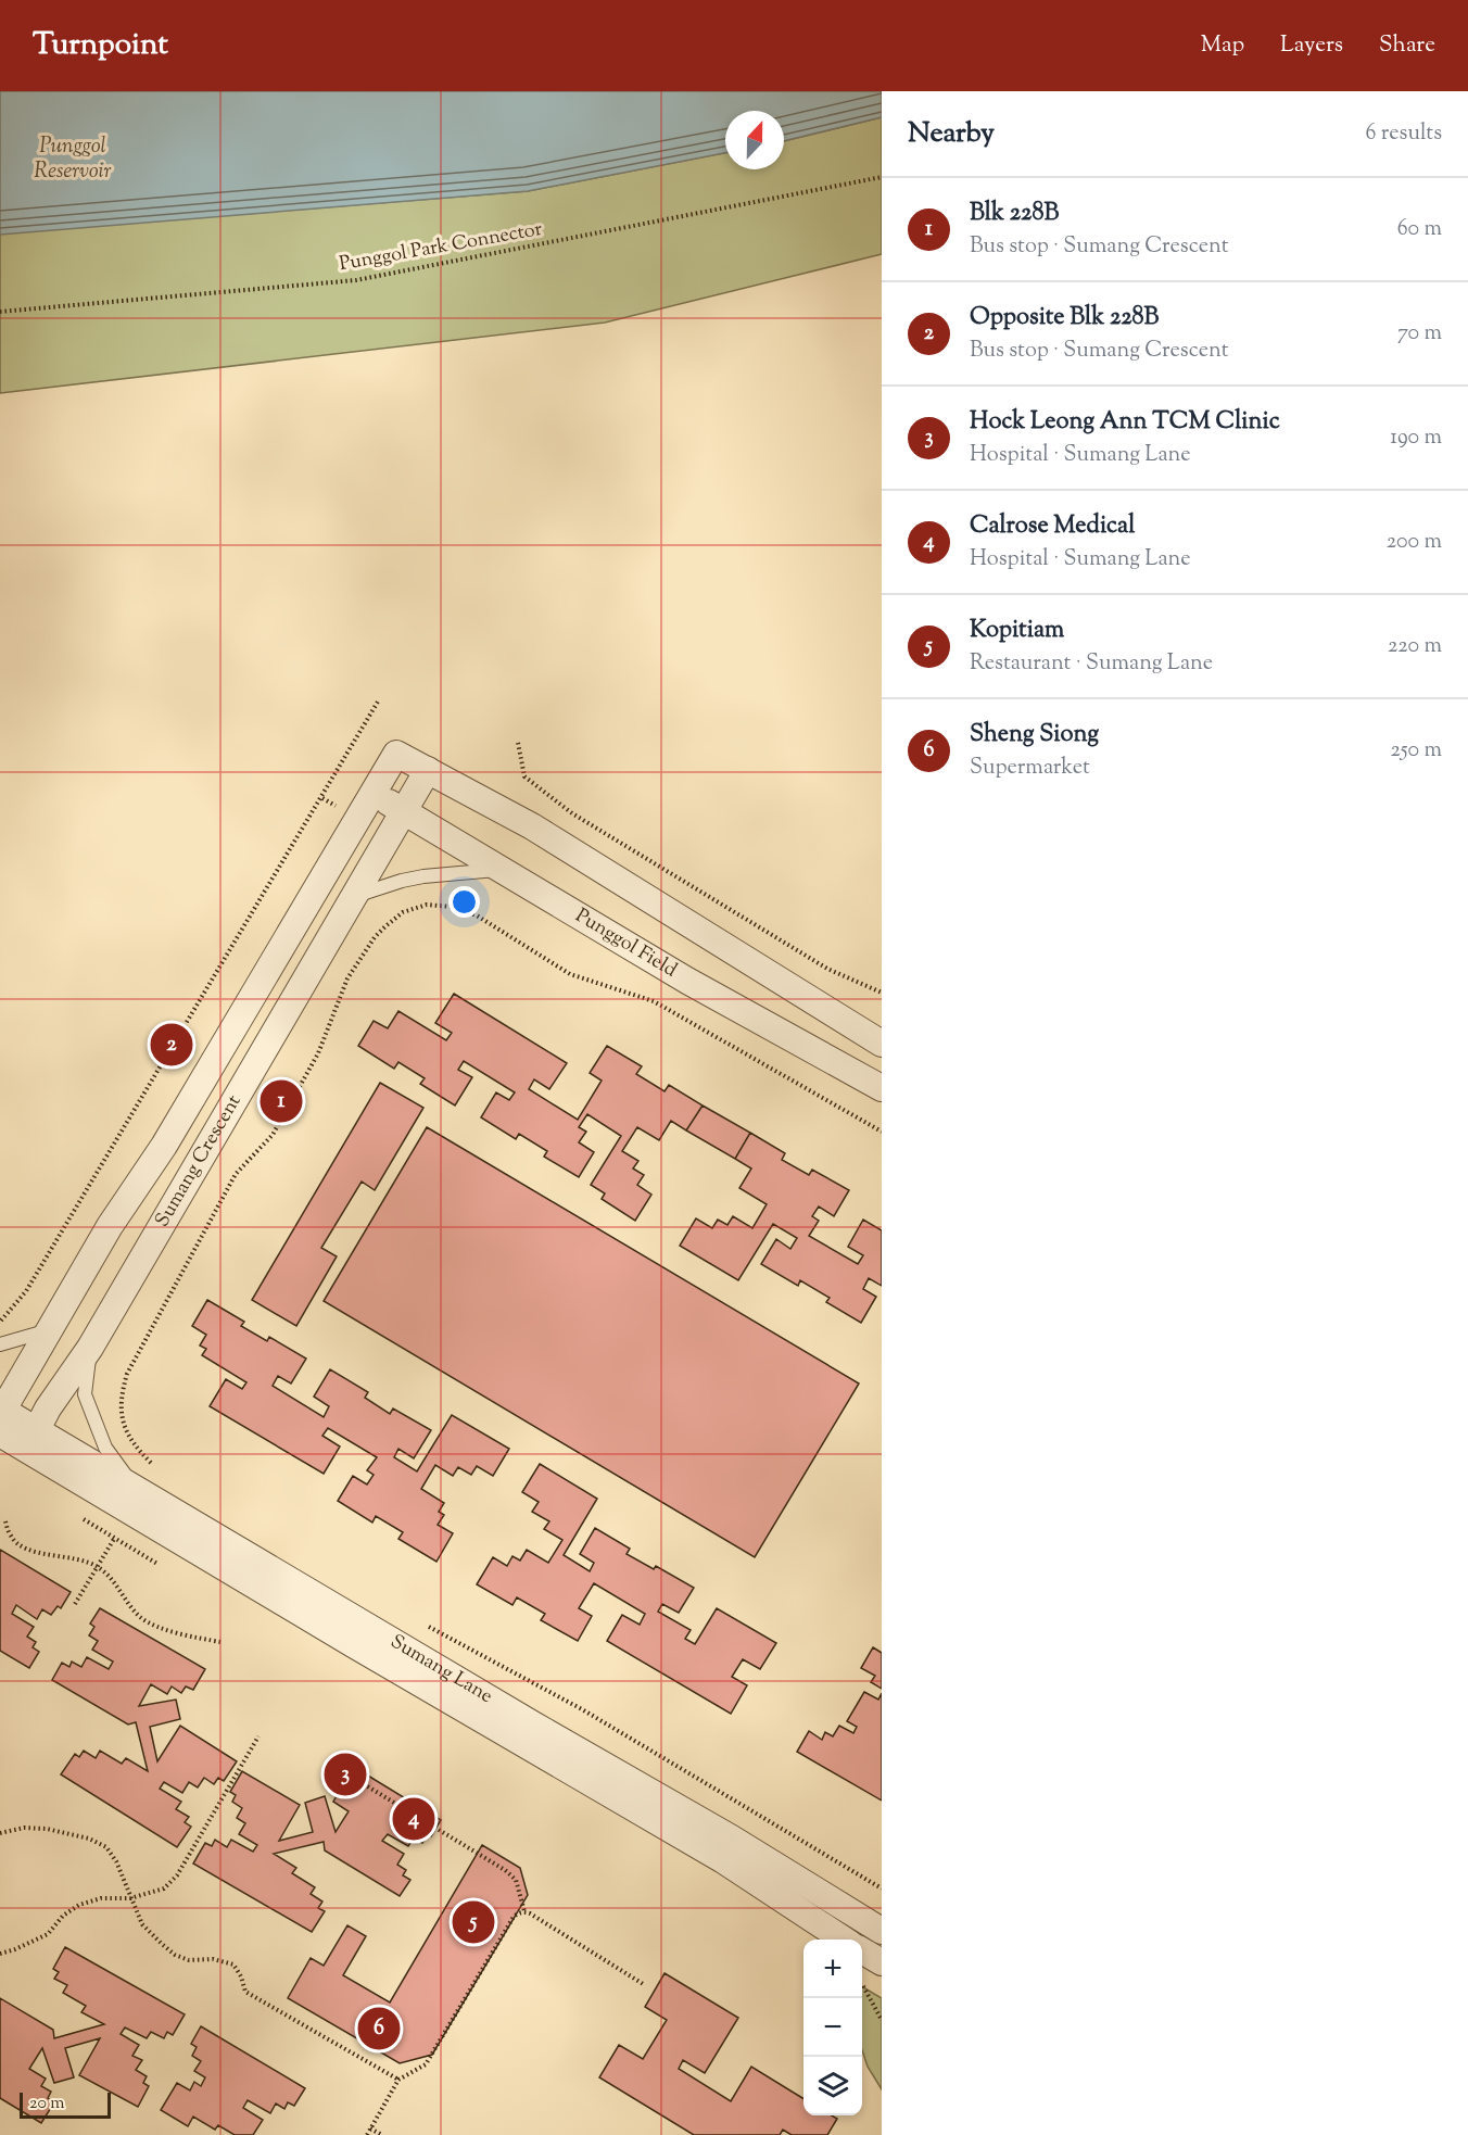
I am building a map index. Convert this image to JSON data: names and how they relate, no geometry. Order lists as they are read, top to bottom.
{
  "streets": {
    "street": ["Punggol Field", "Sumang Crescent", "Sumang Lane"],
    "path": ["Punggol Park Connector"]
  },
  "crossings": [
    ["Punggol Field", "Sumang Crescent"],
    ["Sumang Crescent", "Sumang Lane"]
  ],
  "water": ["Punggol Reservoir"],
  "scale_bar": "20 m",
  "north": "top",
  "page": {
    "header": "Turnpoint",
    "nav": ["Map", "Layers", "Share"],
    "heading": ["Nearby", "6 results"],
    "list": [
      {
        "mark": "1",
        "name": "Blk 228B",
        "note": "Bus stop · Sumang Crescent",
        "value": "60 m"
      },
      {
        "mark": "2",
        "name": "Opposite Blk 228B",
        "note": "Bus stop · Sumang Crescent",
        "value": "70 m"
      },
      {
        "mark": "3",
        "name": "Hock Leong Ann TCM Clinic",
        "note": "Hospital · Sumang Lane",
        "value": "190 m"
      },
      {
        "mark": "4",
        "name": "Calrose Medical",
        "note": "Hospital · Sumang Lane",
        "value": "200 m"
      },
      {
        "mark": "5",
        "name": "Kopitiam",
        "note": "Restaurant · Sumang Lane",
        "value": "220 m"
      },
      {
        "mark": "6",
        "name": "Sheng Siong",
        "note": "Supermarket",
        "value": "250 m"
      }
    ],
    "pins": [
      "2",
      "1",
      "3",
      "4",
      "5",
      "6"
    ],
    "map_buttons": ["+", "−"],
    "scale": "20 m"
  }
}
